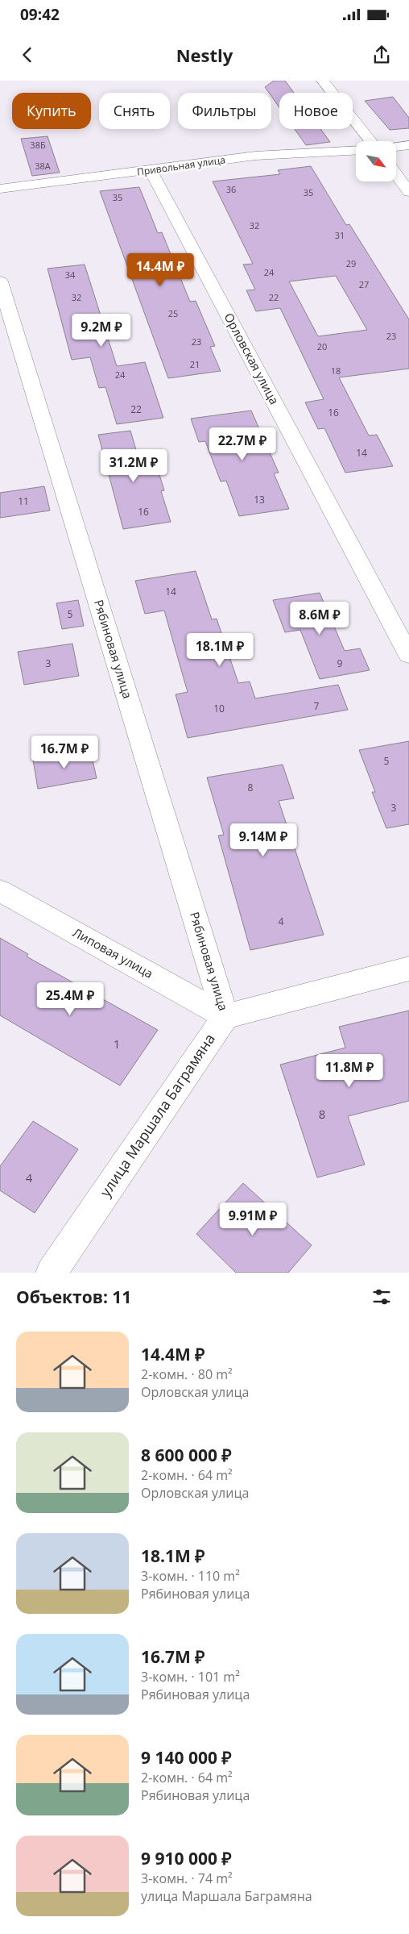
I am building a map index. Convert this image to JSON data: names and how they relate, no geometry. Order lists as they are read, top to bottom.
{
  "streets": {
    "street": [
      "Привольная улица",
      "Орловская улица",
      "Рябиновая улица",
      "Липовая улица",
      "улица Маршала Баграмяна"
    ]
  },
  "crossings": [
    ["Привольная улица", "Орловская улица"],
    ["Рябиновая улица", "Липовая улица"],
    ["Рябиновая улица", "улица Маршала Баграмяна"],
    ["Липовая улица", "улица Маршала Баграмяна"]
  ],
  "house_numbers": [
    "38Б",
    "38А",
    "36",
    "35",
    "35",
    "32",
    "31",
    "29",
    "24",
    "34",
    "27",
    "32",
    "22",
    "25",
    "23",
    "23",
    "20",
    "21",
    "18",
    "24",
    "22",
    "16",
    "14",
    "13",
    "11",
    "16",
    "14",
    "5",
    "3",
    "9",
    "7",
    "10",
    "5",
    "8",
    "3",
    "4",
    "1",
    "8",
    "4"
  ],
  "north": "bottom right",
  "page": {
    "status": "09:42",
    "header": "Nestly",
    "chip": [
      "Купить",
      "Снять",
      "Фильтры",
      "Новое"
    ],
    "price": [
      "14.4M ₽",
      "9.2M ₽",
      "22.7M ₽",
      "31.2M ₽",
      "8.6M ₽",
      "18.1M ₽",
      "16.7M ₽",
      "9.14M ₽",
      "25.4M ₽",
      "11.8M ₽",
      "9.91M ₽"
    ],
    "heading": "Объектов: 11",
    "list": [
      {
        "name": "14.4M ₽",
        "note": "2-комн. · 80 m² · Орловская улица"
      },
      {
        "name": "8 600 000 ₽",
        "note": "2-комн. · 64 m² · Орловская улица"
      },
      {
        "name": "18.1M ₽",
        "note": "3-комн. · 110 m² · Рябиновая улица"
      },
      {
        "name": "16.7M ₽",
        "note": "3-комн. · 101 m² · Рябиновая улица"
      },
      {
        "name": "9 140 000 ₽",
        "note": "2-комн. · 64 m² · Рябиновая улица"
      },
      {
        "name": "9 910 000 ₽",
        "note": "3-комн. · 74 m² · улица Маршала Баграмяна"
      }
    ]
  }
}
